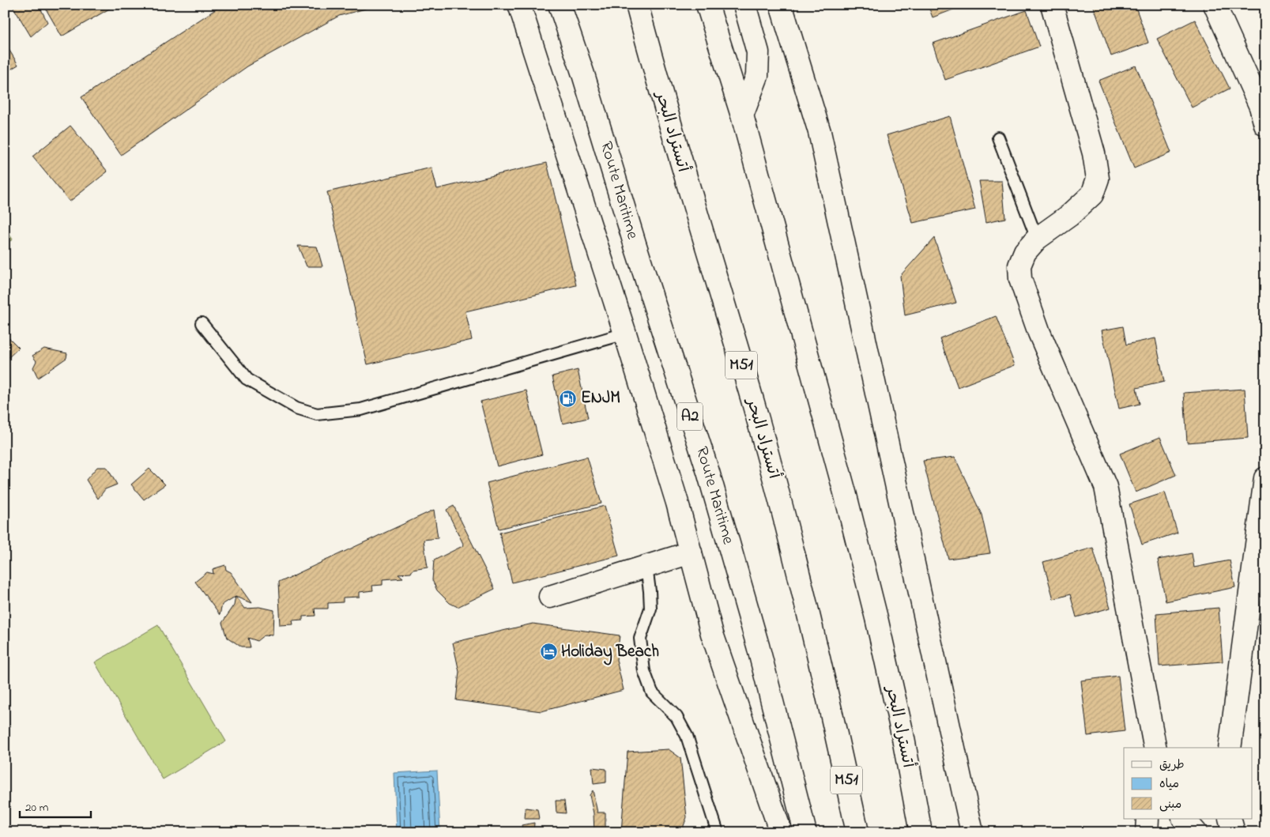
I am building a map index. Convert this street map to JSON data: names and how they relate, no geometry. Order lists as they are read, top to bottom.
{
  "streets": {
    "main road": [
      "أتستراد البحر",
      "Route Maritime",
      "M51",
      "A2"
    ]
  },
  "places": {
    "fuel station": ["ENJM"],
    "hotel": ["Holiday Beach"]
  },
  "legend": ["طريق", "مياه", "مبنى"],
  "scale_bar": "20 m"
}
